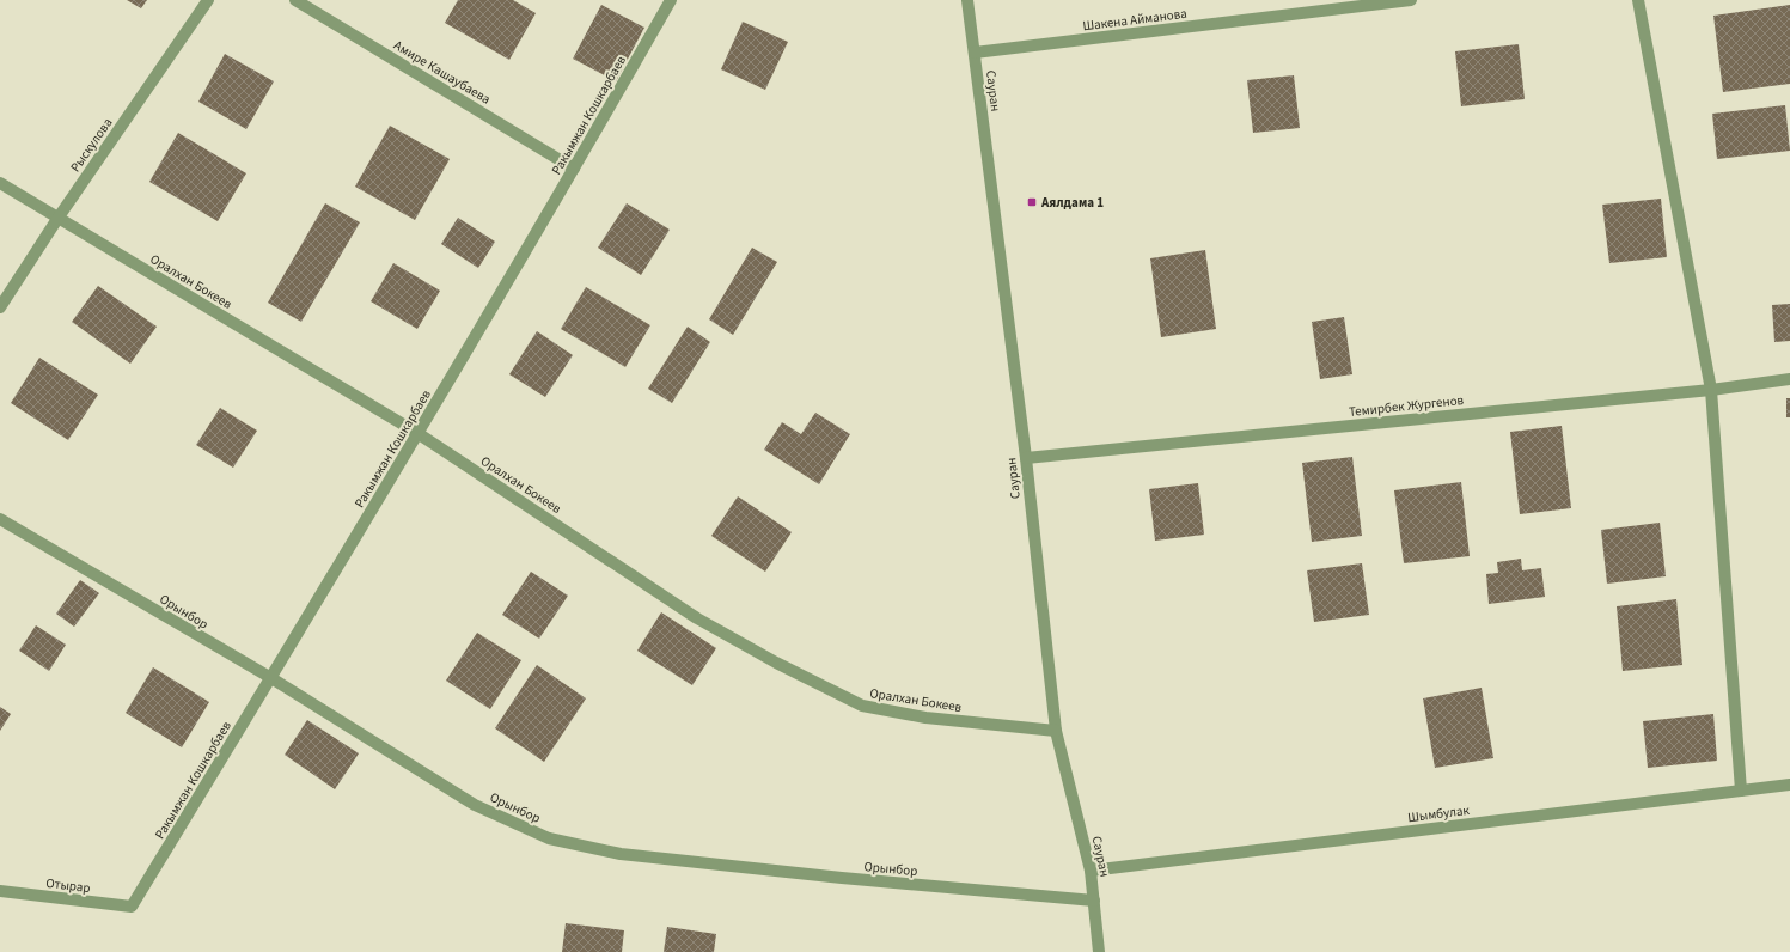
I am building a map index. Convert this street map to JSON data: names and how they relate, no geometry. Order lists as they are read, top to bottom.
{
  "streets": {
    "street": [
      "Шакена Айманова",
      "Амире Кашаубаева",
      "Сауран",
      "Ракымжан Кошкарбаев",
      "Рыскулова",
      "Оралхан Бокеев",
      "Темирбек Жургенов",
      "Орынбор",
      "Шымбулак",
      "Отырар"
    ]
  },
  "crossings": [
    ["Шакена Айманова", "Сауран"],
    ["Амире Кашаубаева", "Ракымжан Кошкарбаев"],
    ["Сауран", "Оралхан Бокеев"],
    ["Сауран", "Темирбек Жургенов"],
    ["Сауран", "Орынбор"],
    ["Сауран", "Шымбулак"],
    ["Ракымжан Кошкарбаев", "Оралхан Бокеев"],
    ["Ракымжан Кошкарбаев", "Орынбор"],
    ["Ракымжан Кошкарбаев", "Отырар"],
    ["Рыскулова", "Оралхан Бокеев"]
  ],
  "places": {
    "transit": ["Аялдама 1"]
  }
}
